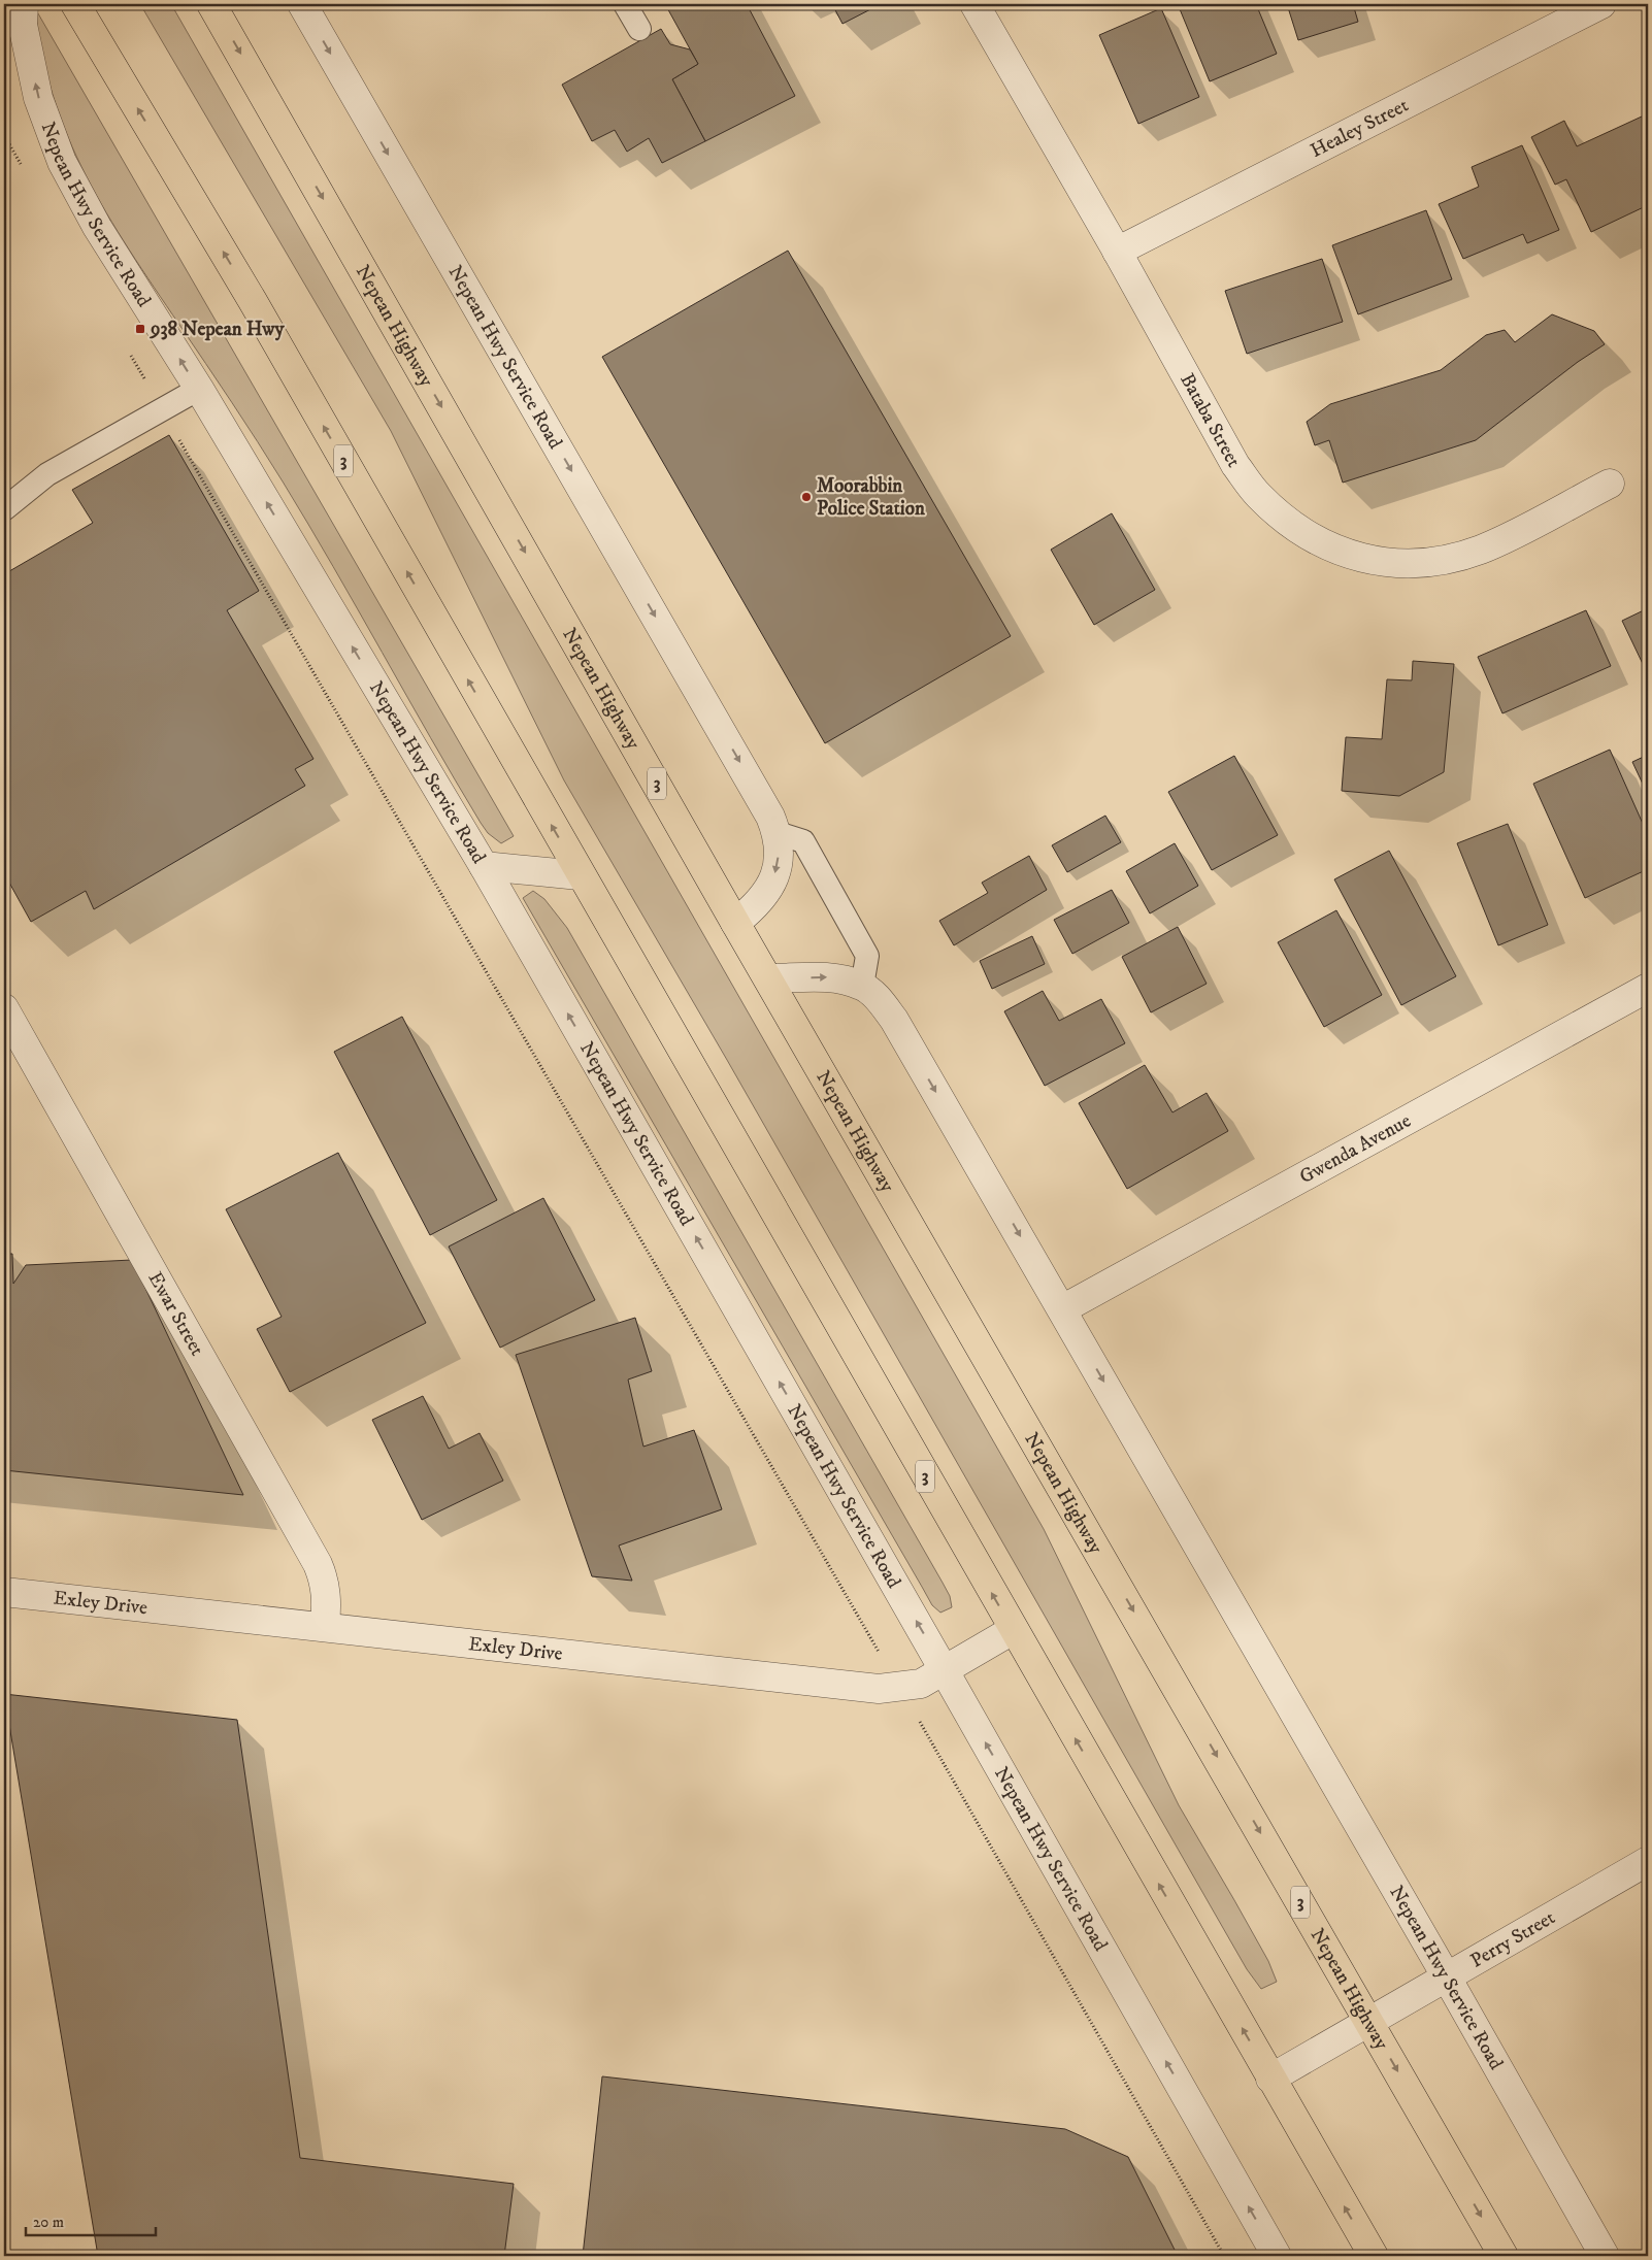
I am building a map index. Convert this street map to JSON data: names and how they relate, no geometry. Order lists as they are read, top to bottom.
{
  "streets": {
    "highway": ["Nepean Highway", "3"],
    "street": [
      "Healey Street",
      "Nepean Hwy Service Road",
      "Bataba Street",
      "Gwenda Avenue",
      "Ewar Street",
      "Exley Drive",
      "Perry Street"
    ]
  },
  "crossings": [
    ["Healey Street", "Bataba Street"],
    ["Nepean Hwy Service Road", "Nepean Highway"],
    ["Nepean Hwy Service Road", "Gwenda Avenue"],
    ["Nepean Hwy Service Road", "Exley Drive"],
    ["Nepean Hwy Service Road", "Perry Street"],
    ["Nepean Highway", "Perry Street"],
    ["3", "Exley Drive"],
    ["3", "Perry Street"],
    ["Ewar Street", "Exley Drive"]
  ],
  "places": {
    "transit": ["938 Nepean Hwy"],
    "other": ["Moorabbin Police Station"]
  },
  "scale_bar": "20 m"
}
